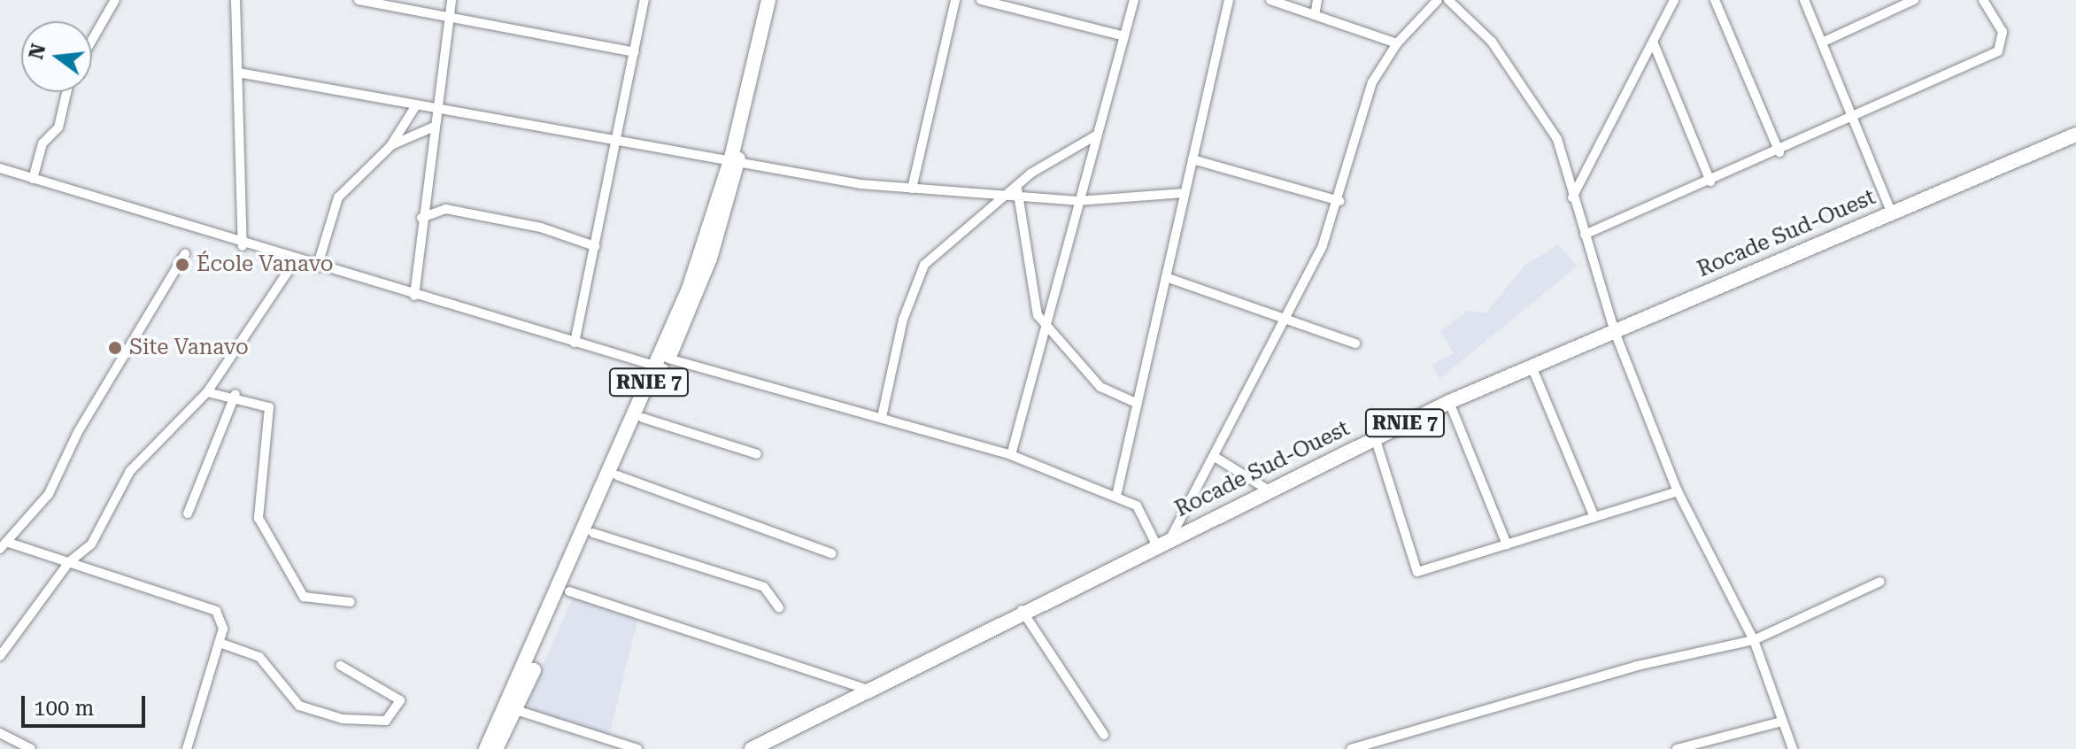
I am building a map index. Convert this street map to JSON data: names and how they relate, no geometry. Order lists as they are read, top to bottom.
{
  "streets": {
    "main road": ["Rocade Sud-Ouest", "RNIE 7"]
  },
  "places": ["École Vanavo", "Site Vanavo"],
  "scale_bar": "100 m",
  "north": "left"
}
